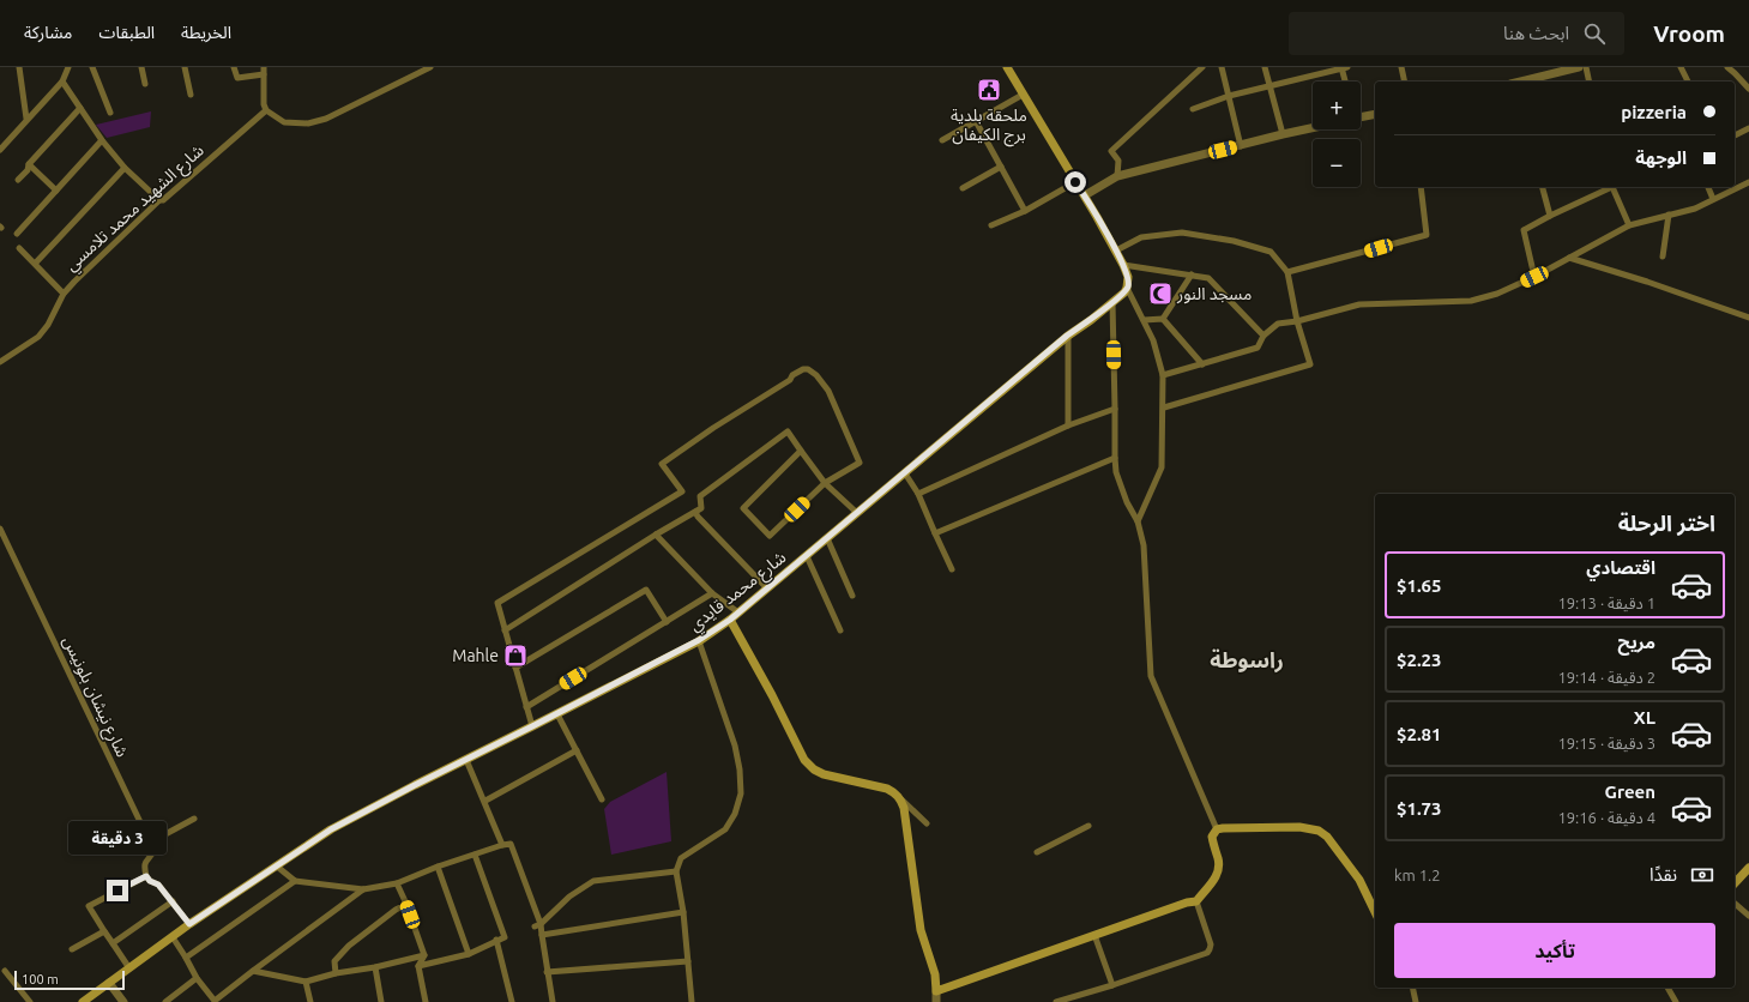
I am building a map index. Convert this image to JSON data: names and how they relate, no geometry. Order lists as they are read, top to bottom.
{
  "streets": {
    "main road": ["شارع محمد قايدي"],
    "street": ["شارع الشهيد محمد تلامسي", "شارع نيشان بلونيس"]
  },
  "districts": ["راسوطة"],
  "places": {
    "public building": ["ملحقة بلدية برج الكيفان"],
    "mosque": ["مسجد النور"],
    "shop": ["Mahle"]
  },
  "scale_bar": "100 m",
  "page": {
    "header": "Vroom",
    "search": "ابحث هنا",
    "nav": ["الخريطة", "الطبقات", "مشاركة"],
    "map_buttons": ["+", "−"],
    "banner": ["pizzeria", "الوجهة"],
    "heading": "اختر الرحلة",
    "list": [
      {
        "name": "اقتصادي",
        "note": "1 دقيقة · 19:13",
        "value": "$1.65"
      },
      {
        "name": "مريح",
        "note": "2 دقيقة · 19:14",
        "value": "$2.23"
      },
      {
        "name": "XL",
        "note": "3 دقيقة · 19:15",
        "value": "$2.81"
      },
      {
        "name": "Green",
        "note": "4 دقيقة · 19:16",
        "value": "$1.73"
      }
    ],
    "bubble": "3 دقيقة",
    "pay": ["نقدًا", "1.2 km"],
    "buttons": "تأكيد",
    "scale": "100 m"
  }
}
